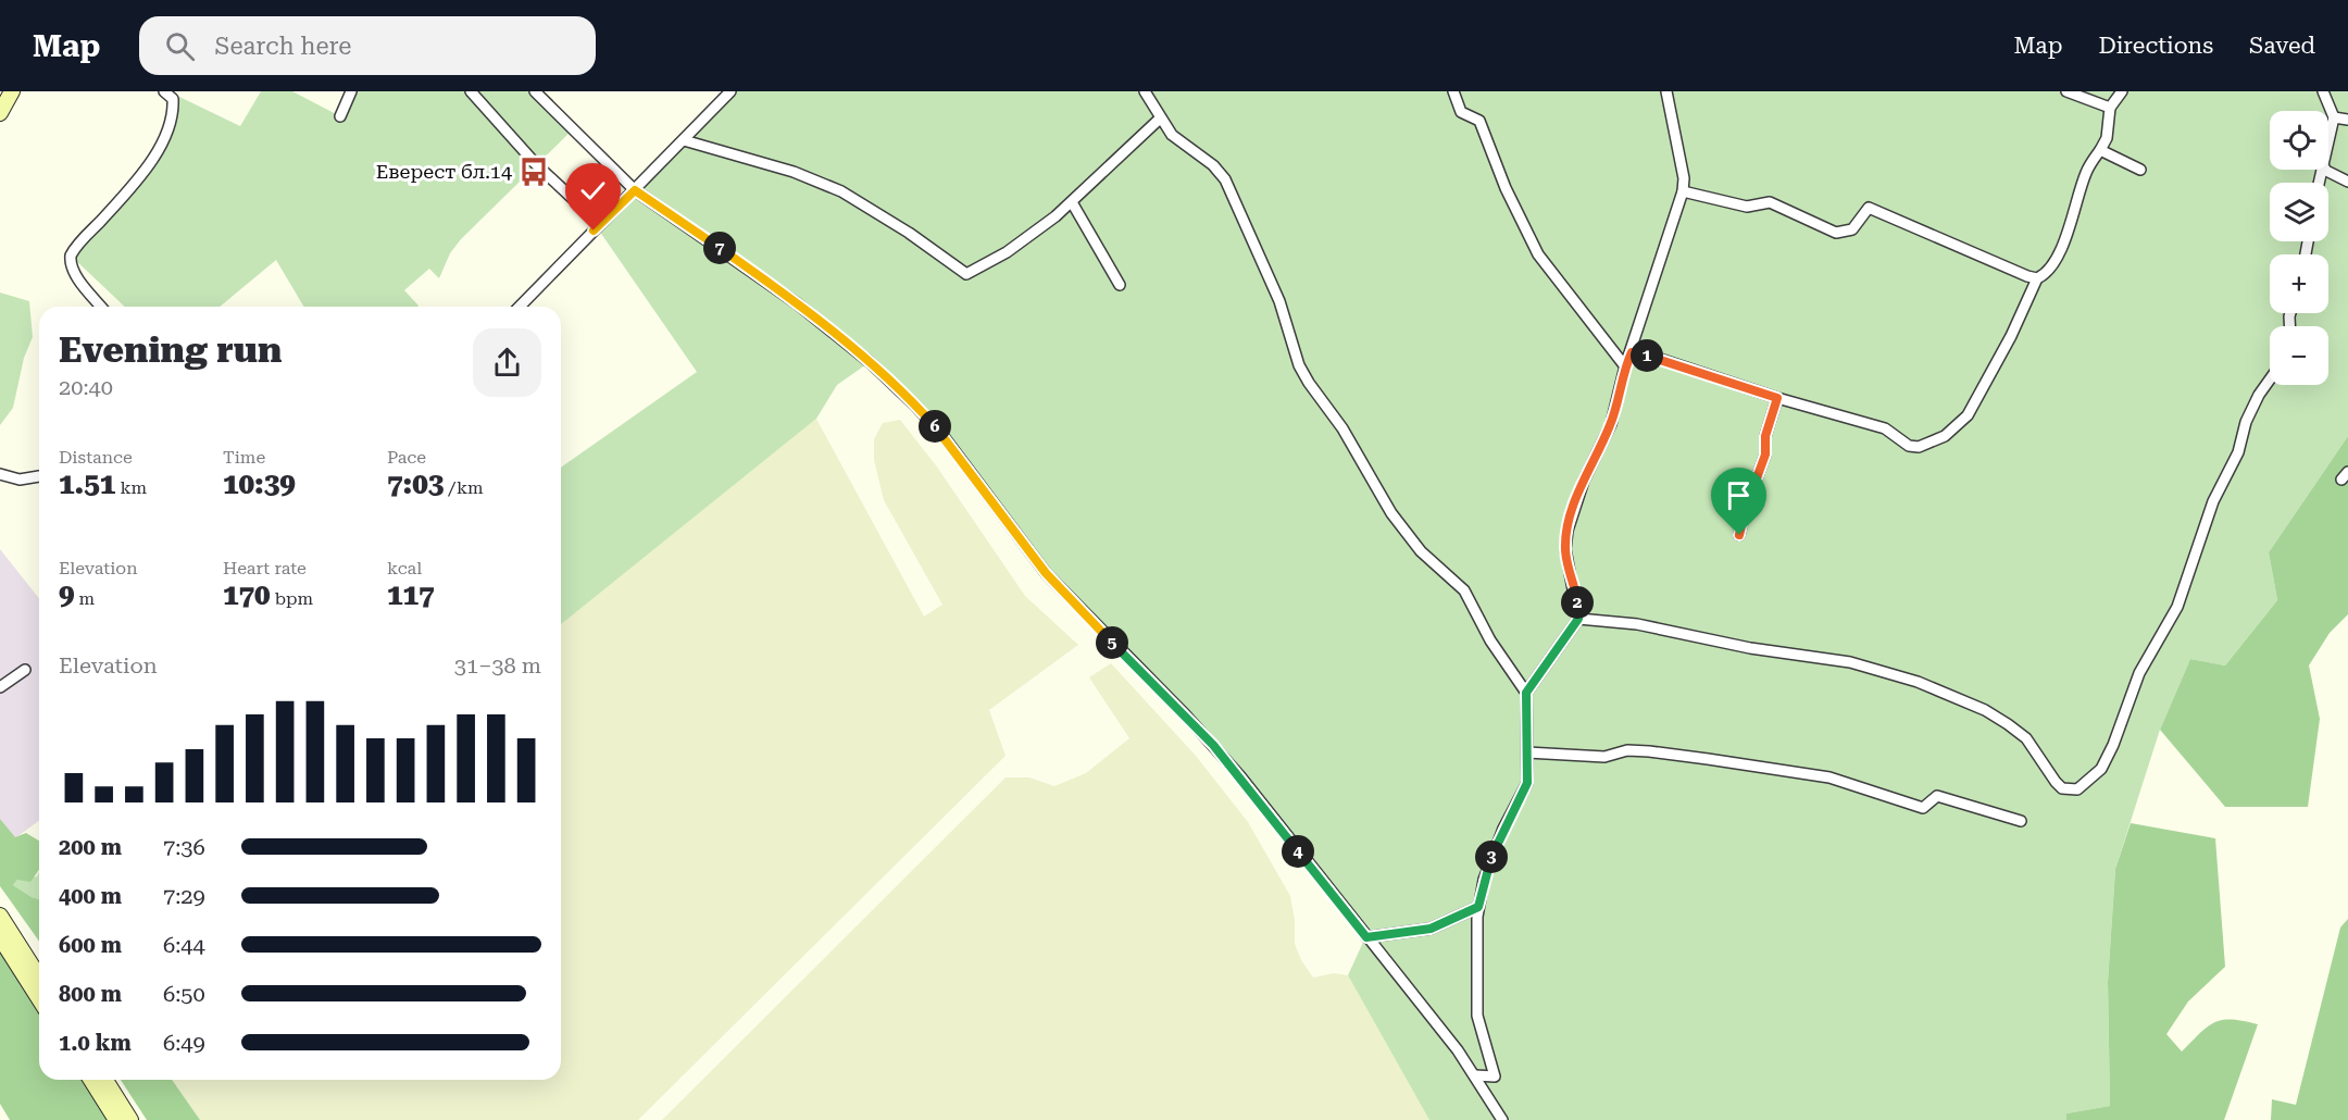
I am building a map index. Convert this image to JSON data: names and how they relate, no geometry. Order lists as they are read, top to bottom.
{
  "places": {
    "bus stop": ["Еверест бл.14"]
  },
  "page": {
    "header": "Map",
    "search": "Search here",
    "nav": ["Map", "Directions", "Saved"],
    "map_buttons": ["+", "−"],
    "pins": [
      "7",
      "1",
      "6",
      "2",
      "5",
      "4",
      "3"
    ],
    "heading": ["Evening run", "20:40"],
    "stats": [
      ["Distance", "1.51 km"],
      ["Time", "10:39"],
      ["Pace", "7:03 /km"],
      ["Elevation", "9 m"],
      ["Heart rate", "170 bpm"],
      ["kcal", "117"]
    ],
    "chart": ["Elevation", "31–38 m"],
    "list": [
      {
        "name": "200 m",
        "note": "7:36"
      },
      {
        "name": "400 m",
        "note": "7:29"
      },
      {
        "name": "600 m",
        "note": "6:44"
      },
      {
        "name": "800 m",
        "note": "6:50"
      },
      {
        "name": "1.0 km",
        "note": "6:49"
      }
    ]
  }
}
